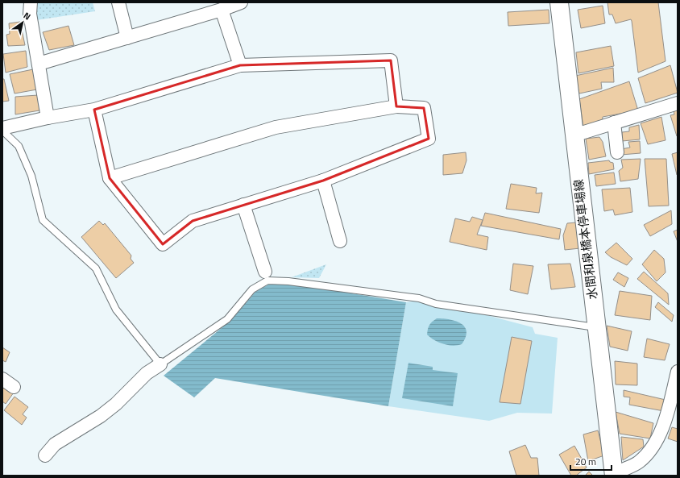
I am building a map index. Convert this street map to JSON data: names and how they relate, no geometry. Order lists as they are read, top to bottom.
{
  "streets": {
    "main road": ["水間和泉橋本停車場線"]
  },
  "scale_bar": "20 m",
  "north": "top right"
}
